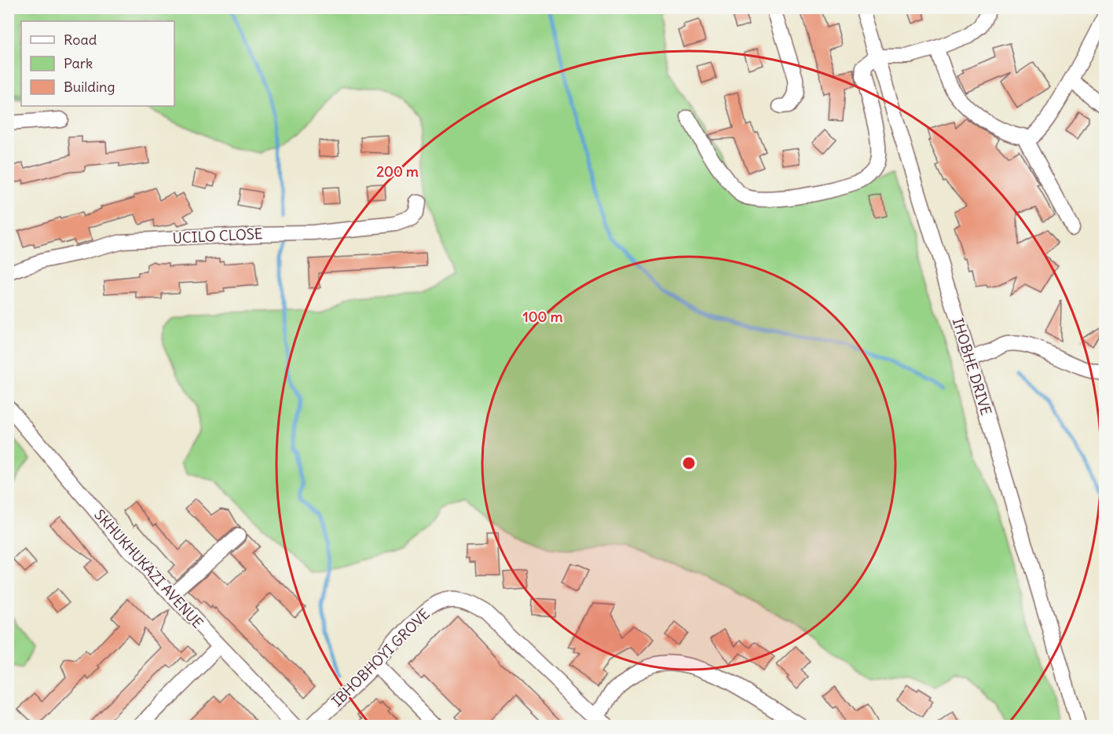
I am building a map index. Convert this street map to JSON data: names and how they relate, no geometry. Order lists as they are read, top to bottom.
{
  "streets": {
    "street": [
      "UCILO CLOSE",
      "IHOBHE DRIVE",
      "SKHUKHUKAZI AVENUE",
      "IBHOBHOYI GROVE"
    ]
  },
  "legend": ["Road", "Park", "Building"],
  "rings": ["200 m", "100 m"]
}
